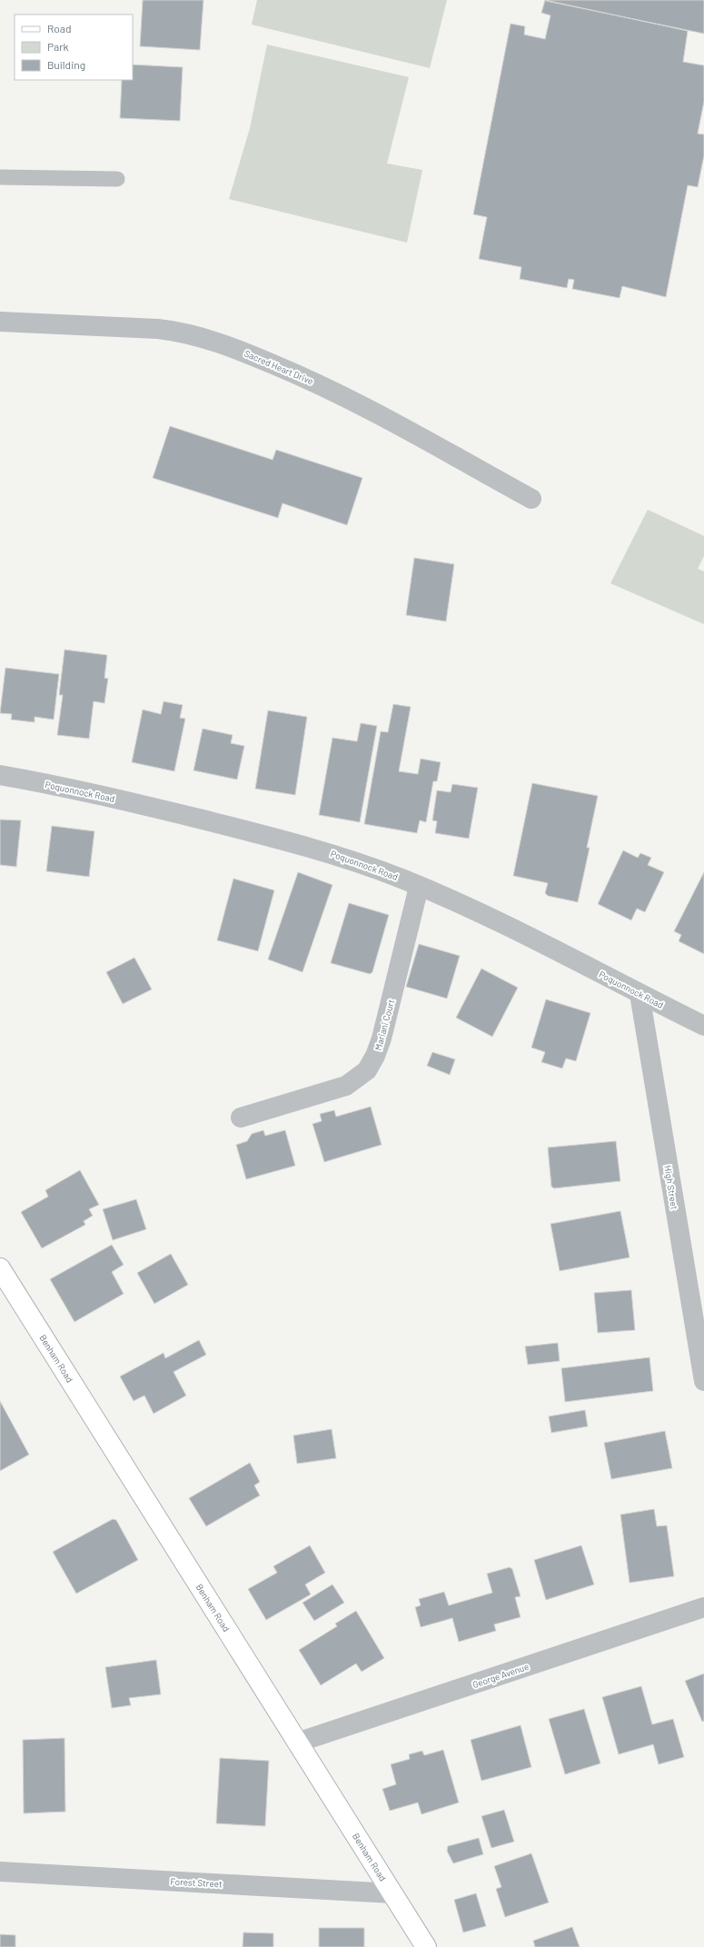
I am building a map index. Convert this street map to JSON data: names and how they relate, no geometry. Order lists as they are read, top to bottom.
{
  "streets": {
    "main road": ["Benham Road"],
    "street": [
      "Sacred Heart Drive",
      "Poquonnock Road",
      "Mariani Court",
      "High Street",
      "George Avenue",
      "Forest Street"
    ]
  },
  "crossings": [
    ["Poquonnock Road", "Mariani Court"],
    ["Poquonnock Road", "High Street"],
    ["Benham Road", "George Avenue"],
    ["Benham Road", "Forest Street"]
  ],
  "legend": ["Road", "Park", "Building"]
}
